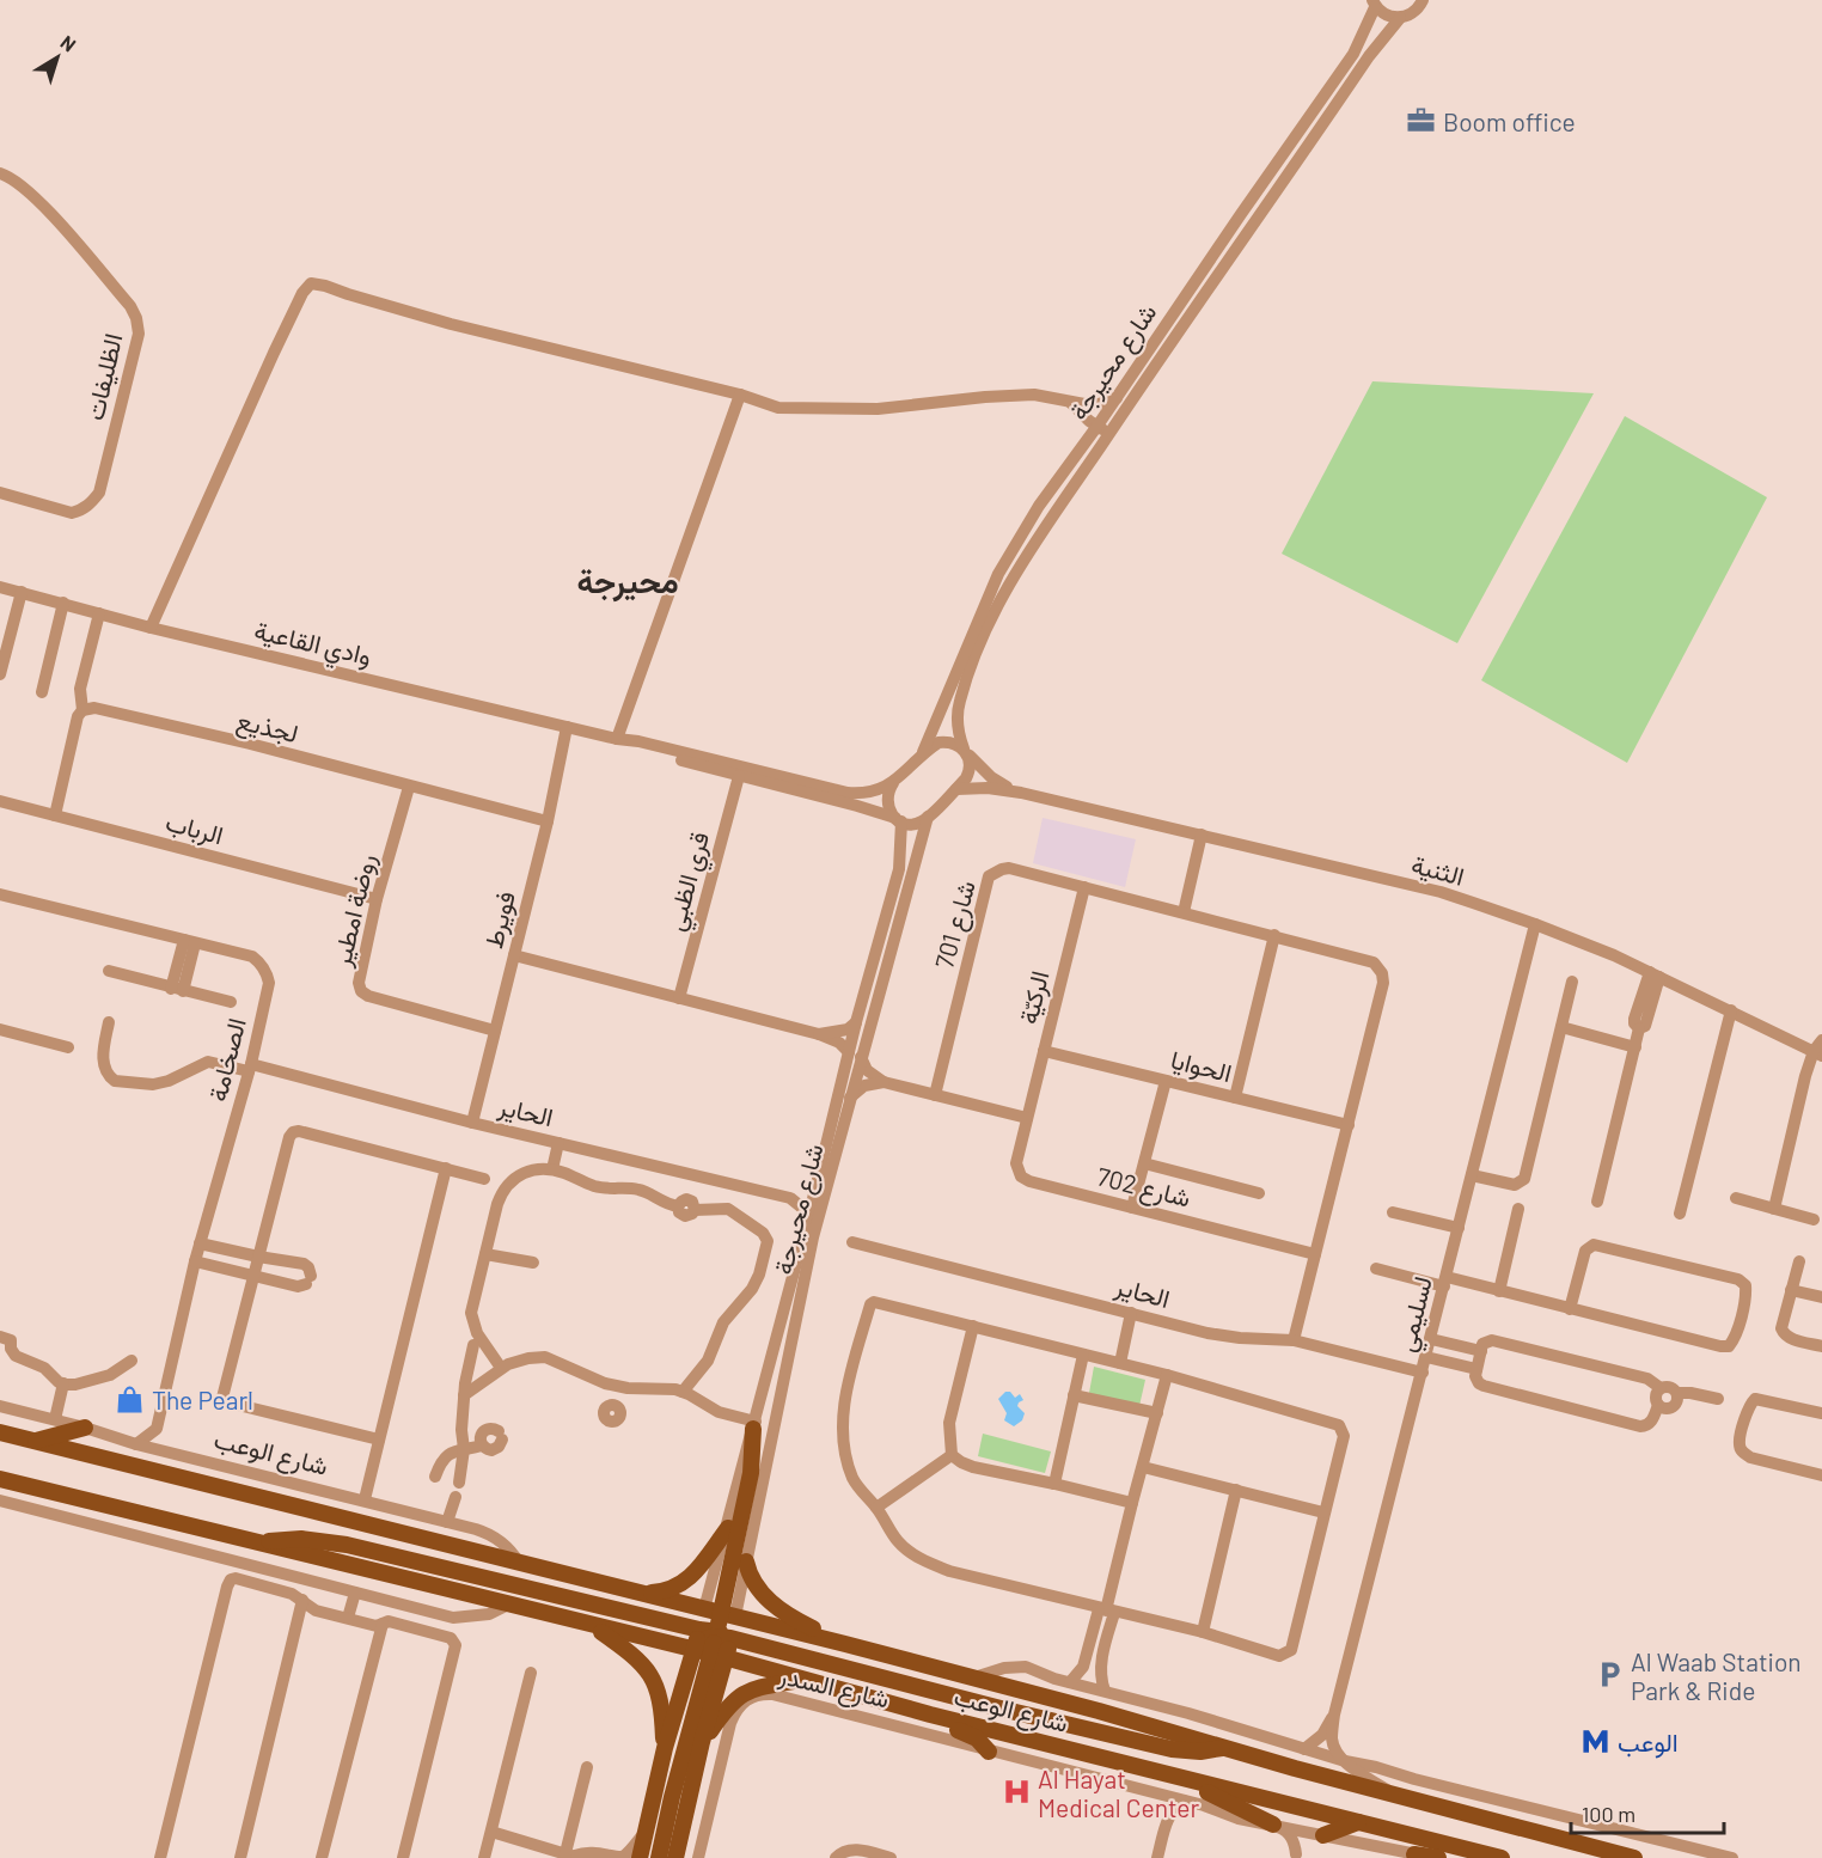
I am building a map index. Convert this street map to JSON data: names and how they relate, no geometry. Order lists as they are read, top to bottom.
{
  "streets": {
    "main road": ["شارع الوعب"],
    "street": [
      "شارع محيرجة",
      "الظليفات",
      "وادي القاعية",
      "لجذيع",
      "الرباب",
      "الثنية",
      "قري الظبي",
      "روضة امطير",
      "فويرط",
      "شارع 701",
      "الركيّة",
      "الصخامة",
      "الحوايا",
      "الحاير",
      "شارع 702",
      "لسليمي",
      "شارع السدر"
    ]
  },
  "crossings": [
    ["شارع محيرجة", "وادي القاعية"],
    ["شارع محيرجة", "الثنية"],
    ["شارع محيرجة", "الحاير"],
    ["شارع محيرجة", "شارع الوعب"],
    ["وادي القاعية", "قري الظبي"],
    ["وادي القاعية", "فويرط"],
    ["لجذيع", "روضة امطير"],
    ["لجذيع", "فويرط"],
    ["الرباب", "روضة امطير"],
    ["الثنية", "لسليمي"],
    ["روضة امطير", "فويرط"],
    ["فويرط", "الحاير"],
    ["شارع 701", "الركيّة"],
    ["شارع 701", "الحوايا"],
    ["الركيّة", "الحوايا"],
    ["الركيّة", "شارع 702"],
    ["الصخامة", "الحاير"],
    ["الحاير", "لسليمي"],
    ["لسليمي", "شارع الوعب"],
    ["شارع الوعب", "شارع السدر"]
  ],
  "districts": ["محيرجة"],
  "places": {
    "office": ["Boom office"],
    "shop": ["The Pearl"],
    "parking": ["Al Waab Station Park & Ride"],
    "metro station": ["الوعب"],
    "hospital": ["Al Hayat Medical Center"]
  },
  "scale_bar": "100 m",
  "north": "top right"
}
